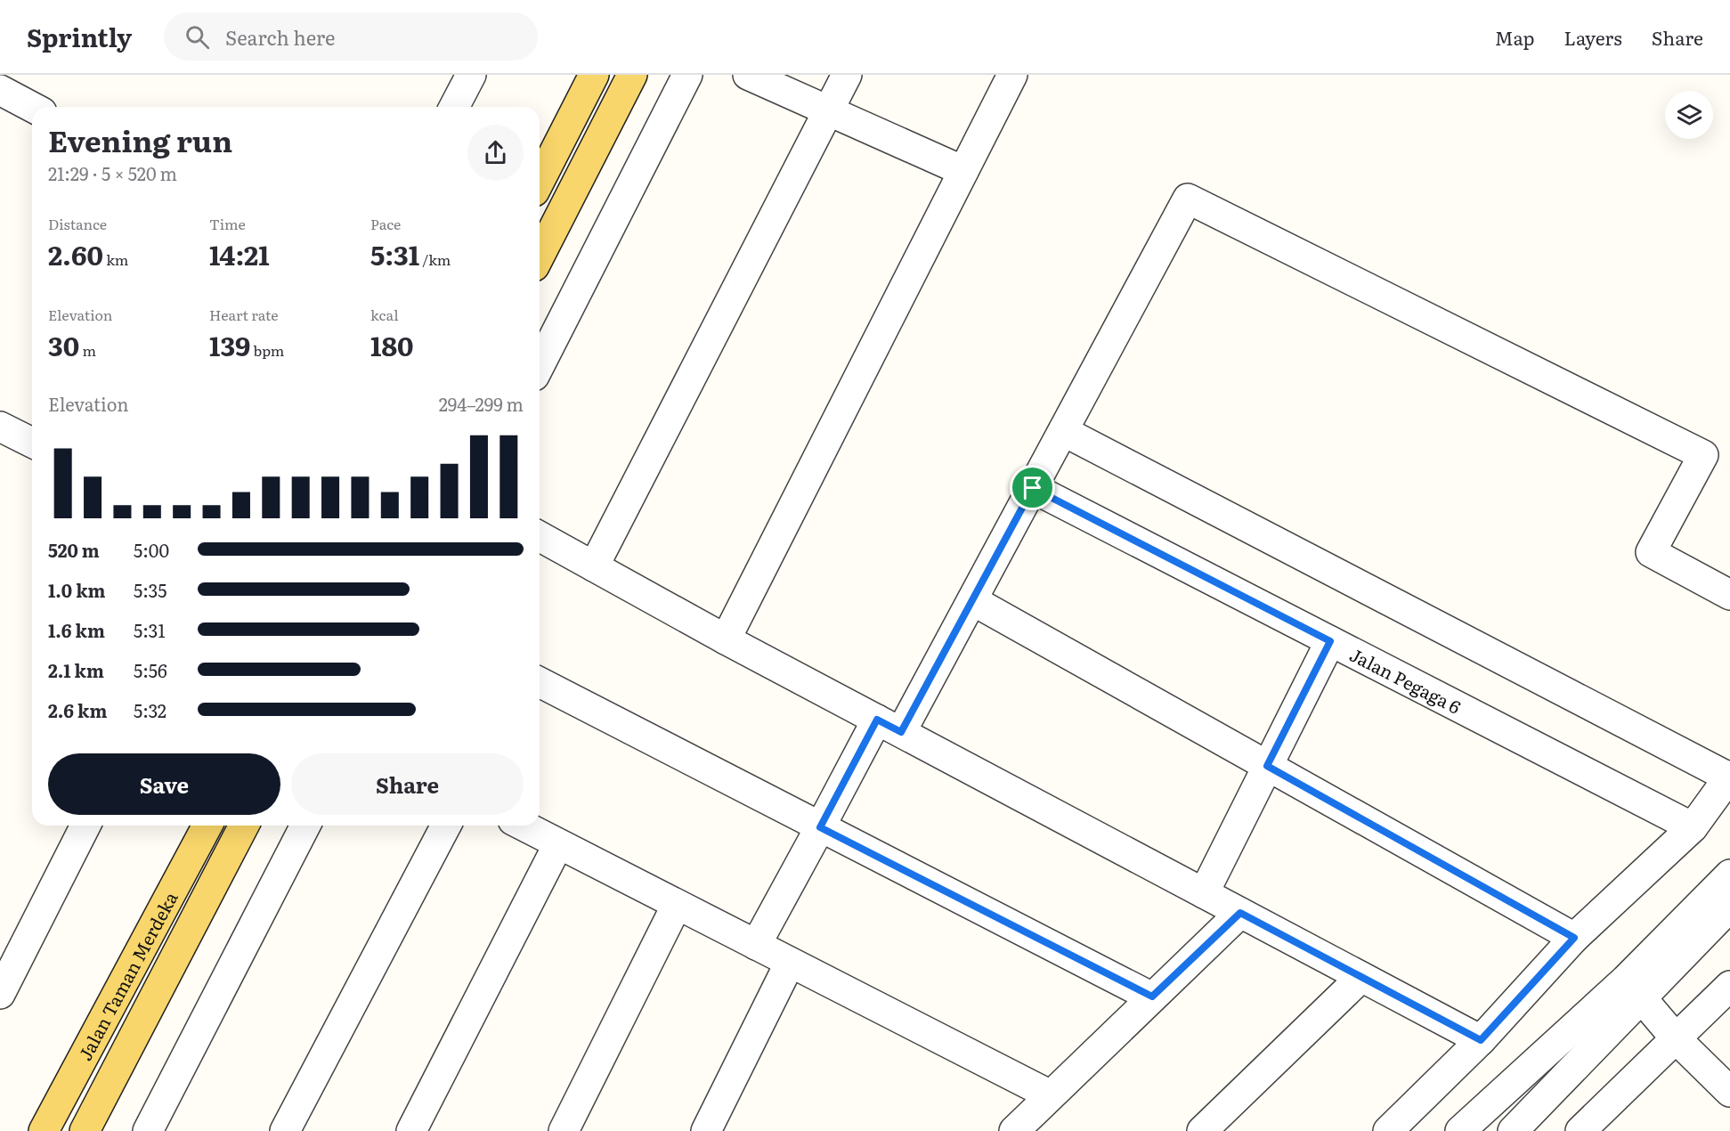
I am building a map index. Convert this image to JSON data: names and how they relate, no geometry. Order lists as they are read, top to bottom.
{
  "streets": {
    "main road": ["Jalan Taman Merdeka"],
    "street": ["Jalan Pegaga 6"]
  },
  "page": {
    "header": "Sprintly",
    "search": "Search here",
    "nav": ["Map", "Layers", "Share"],
    "heading": ["Evening run", "21:29 · 5 × 520 m"],
    "stats": [
      ["Distance", "2.60 km"],
      ["Time", "14:21"],
      ["Pace", "5:31 /km"],
      ["Elevation", "30 m"],
      ["Heart rate", "139 bpm"],
      ["kcal", "180"]
    ],
    "chart": ["Elevation", "294–299 m"],
    "list": [
      {
        "name": "520 m",
        "note": "5:00"
      },
      {
        "name": "1.0 km",
        "note": "5:35"
      },
      {
        "name": "1.6 km",
        "note": "5:31"
      },
      {
        "name": "2.1 km",
        "note": "5:56"
      },
      {
        "name": "2.6 km",
        "note": "5:32"
      }
    ],
    "buttons": ["Save", "Share"]
  }
}
